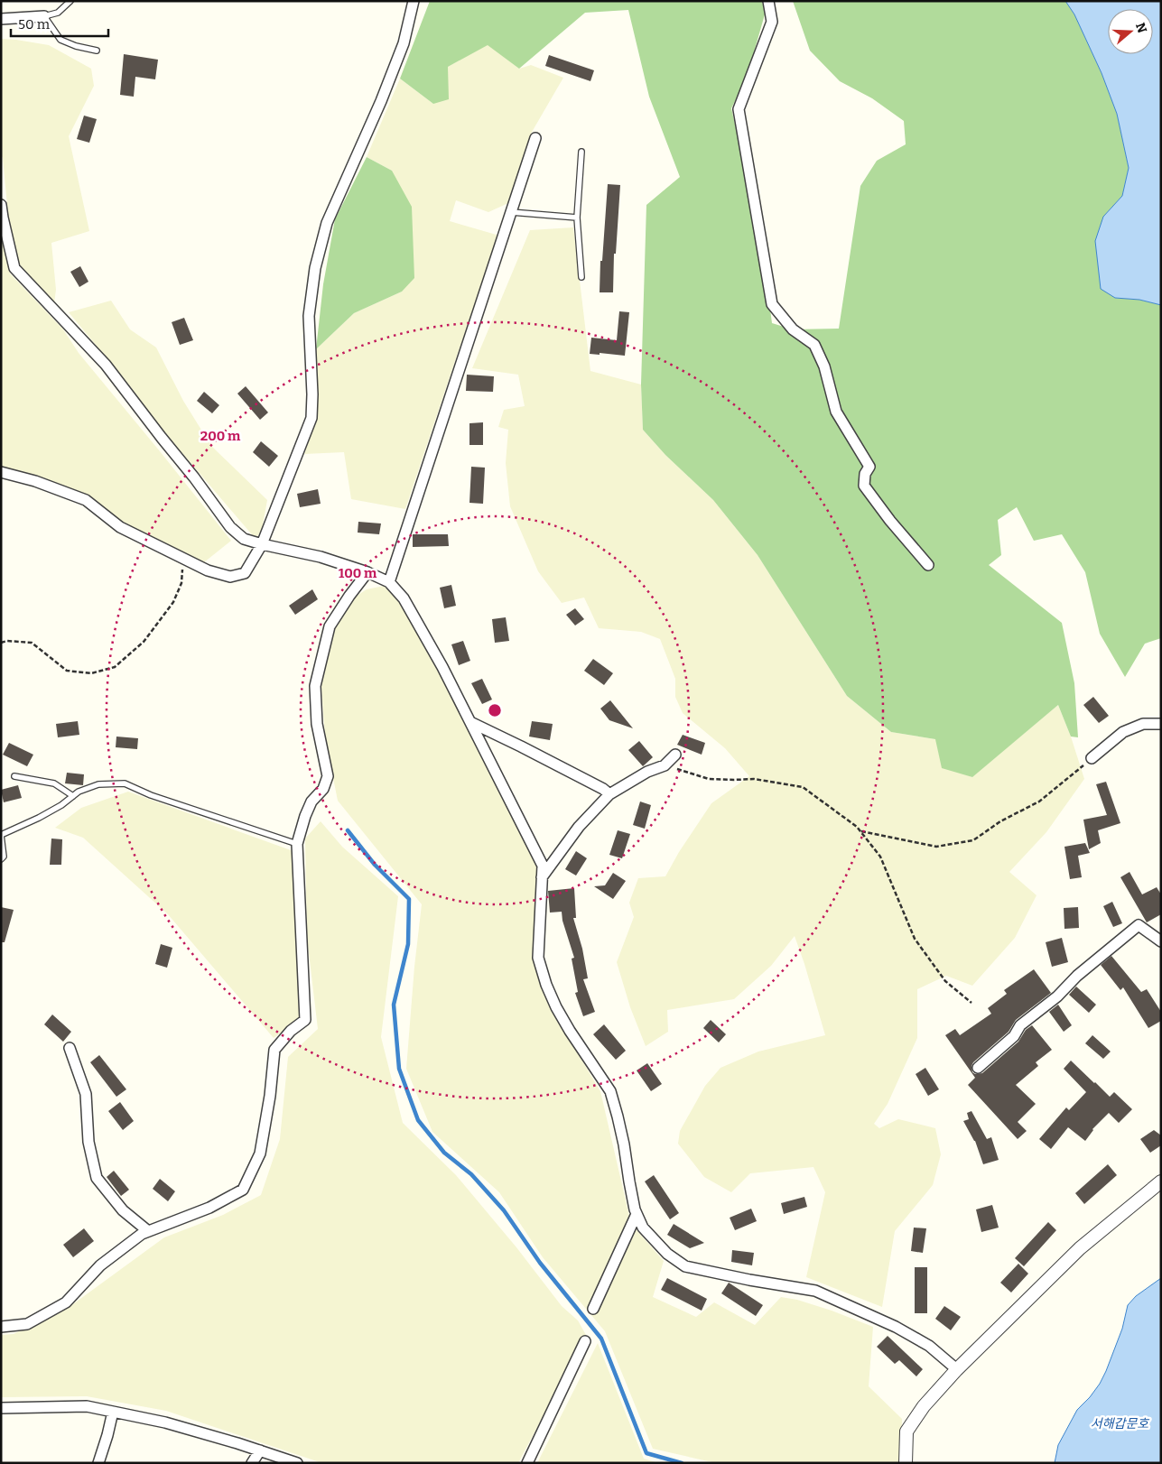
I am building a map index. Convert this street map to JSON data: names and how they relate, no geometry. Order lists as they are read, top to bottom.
{
  "water": ["서해갑문호"],
  "scale_bar": "50 m",
  "north": "right",
  "rings": ["200 m", "100 m"]
}
